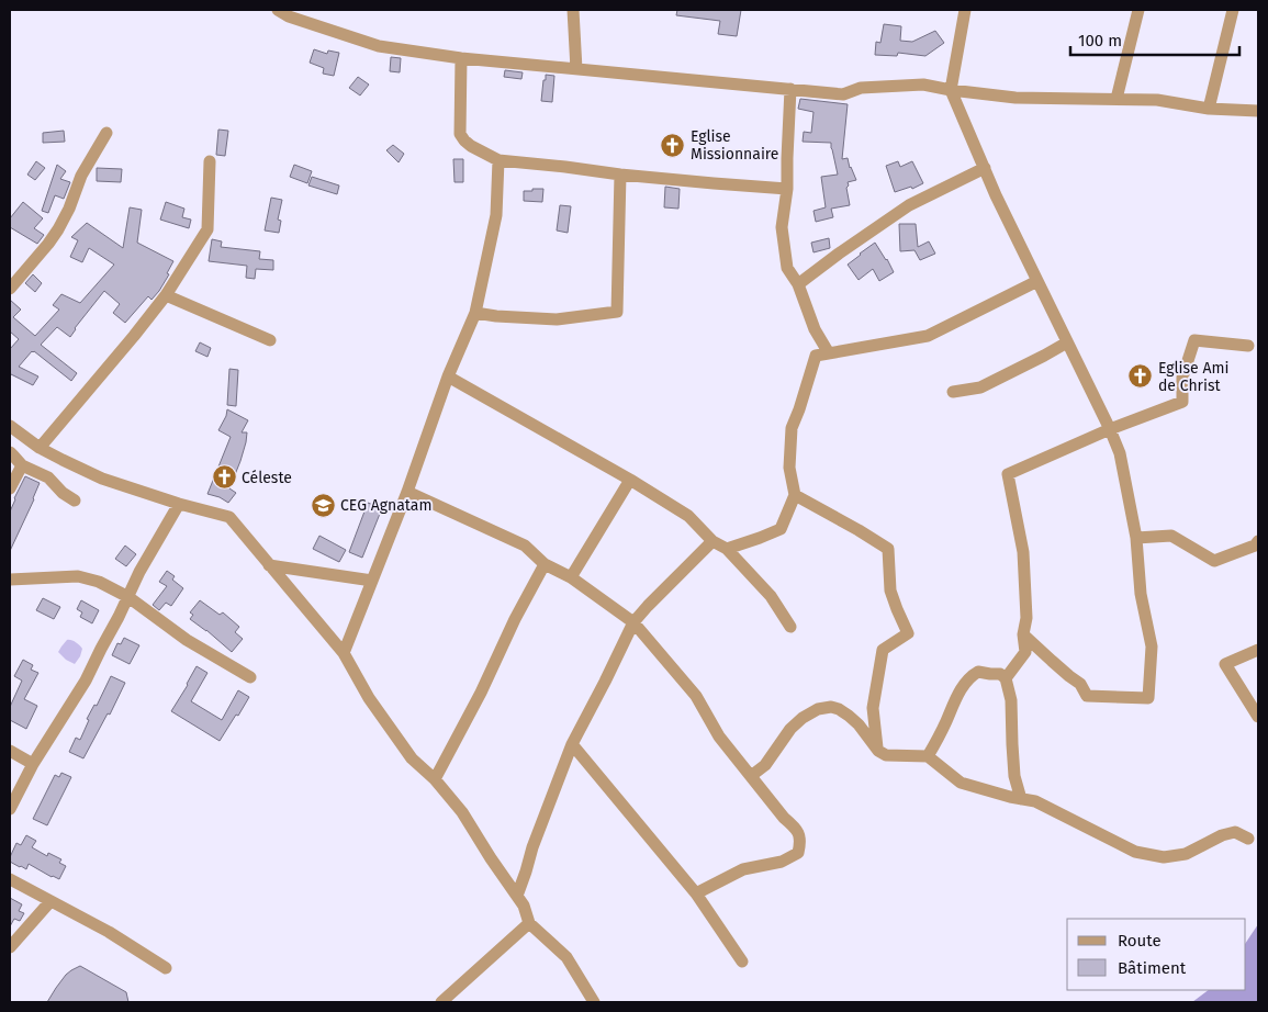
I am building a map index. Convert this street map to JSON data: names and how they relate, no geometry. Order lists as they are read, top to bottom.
{
  "places": {
    "church": ["Eglise Missionnaire", "Eglise Ami de Christ", "Céleste"],
    "school or university": ["CEG Agnatam"]
  },
  "legend": ["Route", "Bâtiment"],
  "scale_bar": "100 m"
}
